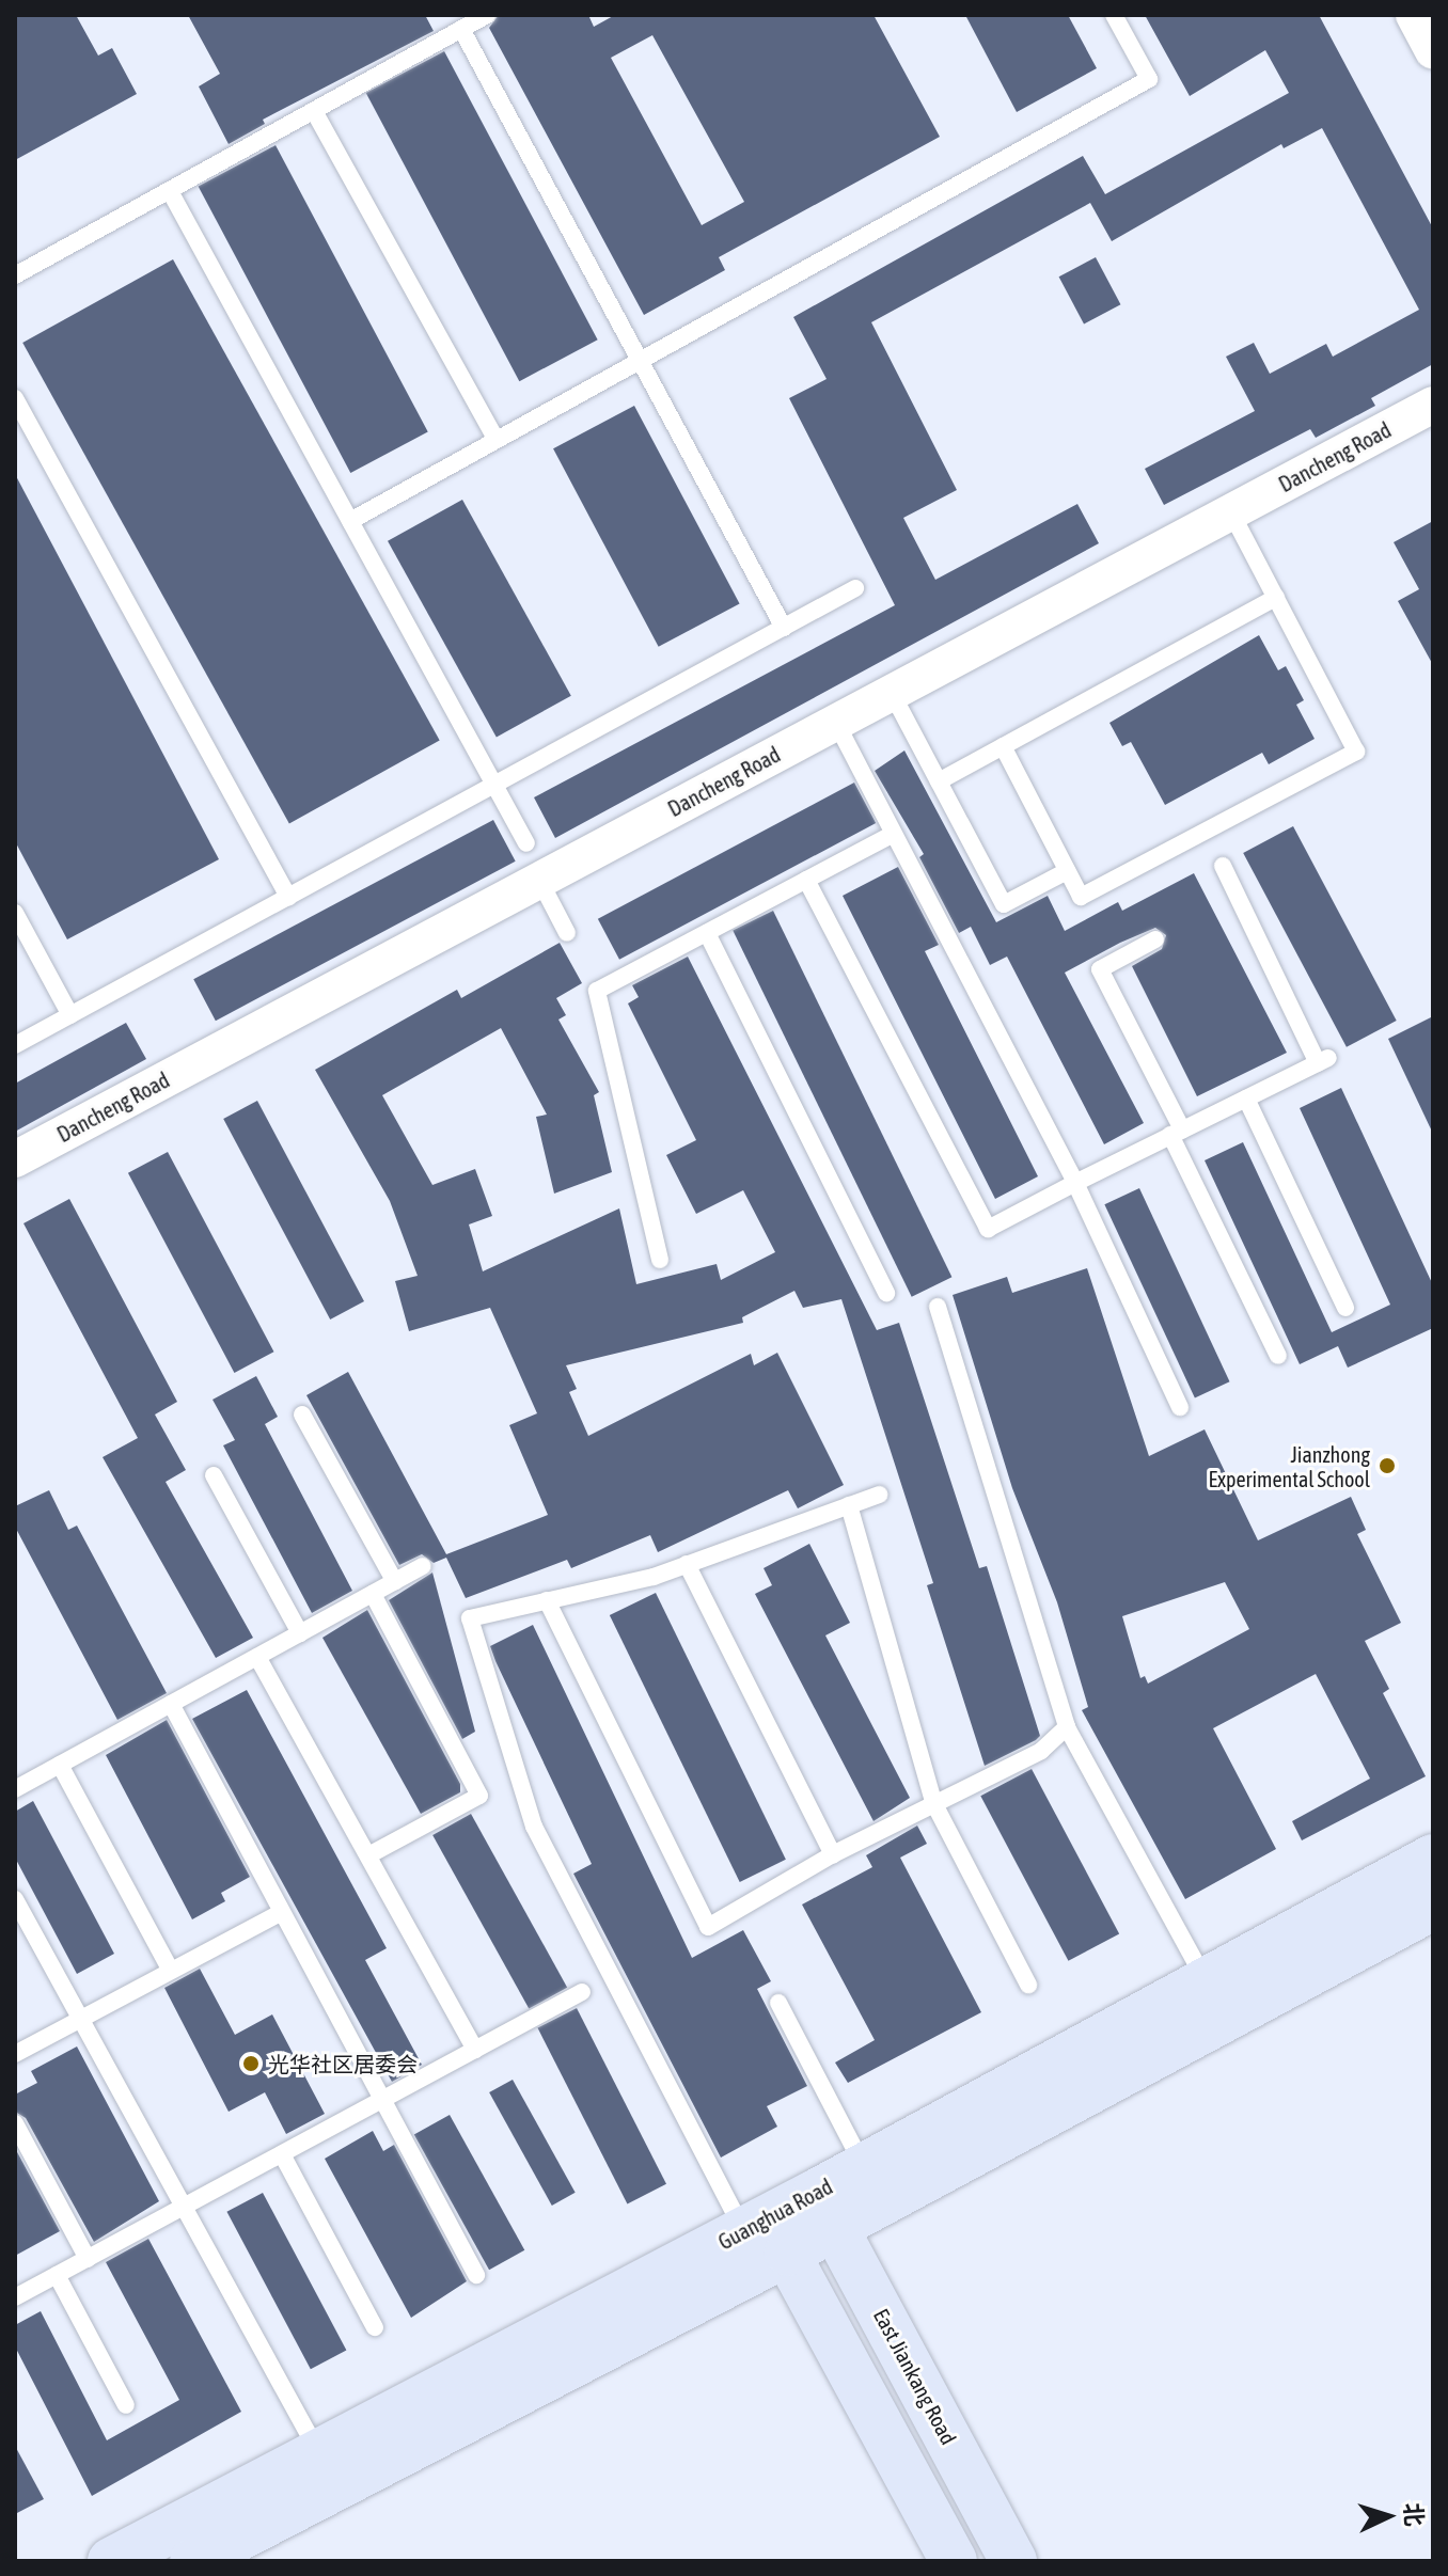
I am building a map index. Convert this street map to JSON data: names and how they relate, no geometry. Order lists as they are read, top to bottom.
{
  "streets": {
    "main road": ["Guanghua Road", "East Jiankang Road"],
    "street": ["Dancheng Road"]
  },
  "crossings": [
    ["Guanghua Road", "East Jiankang Road"]
  ],
  "places": ["Jianzhong Experimental School", "光华社区居委会"],
  "north": "right"
}
